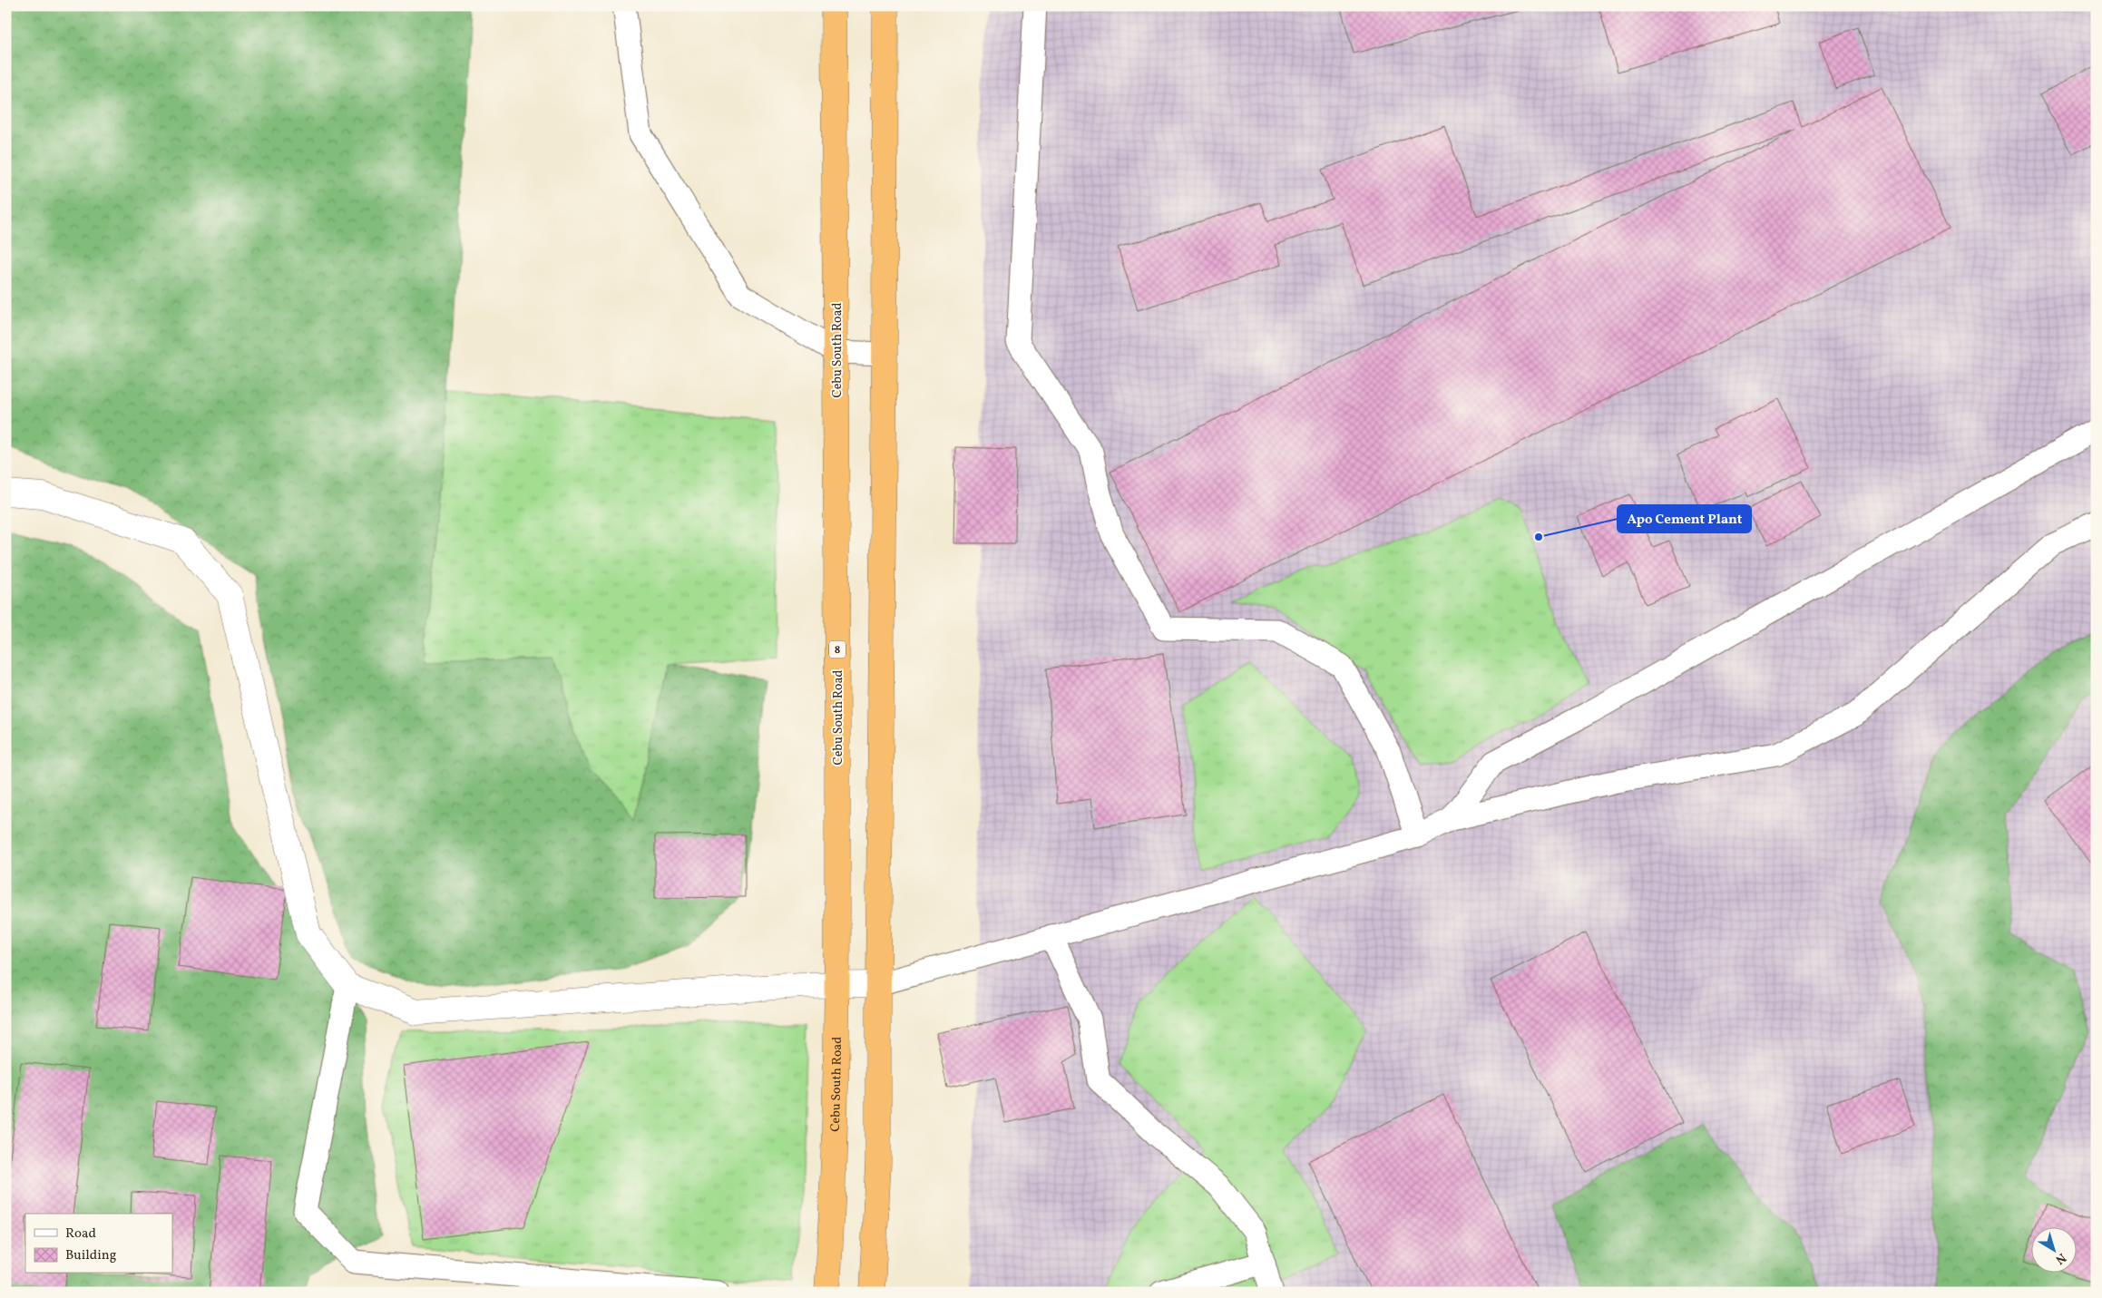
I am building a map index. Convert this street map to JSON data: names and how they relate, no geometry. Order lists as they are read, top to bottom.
{
  "streets": {
    "highway": ["Cebu South Road", "8"]
  },
  "places": ["Apo Cement Plant"],
  "legend": ["Road", "Building"],
  "north": "bottom right"
}
